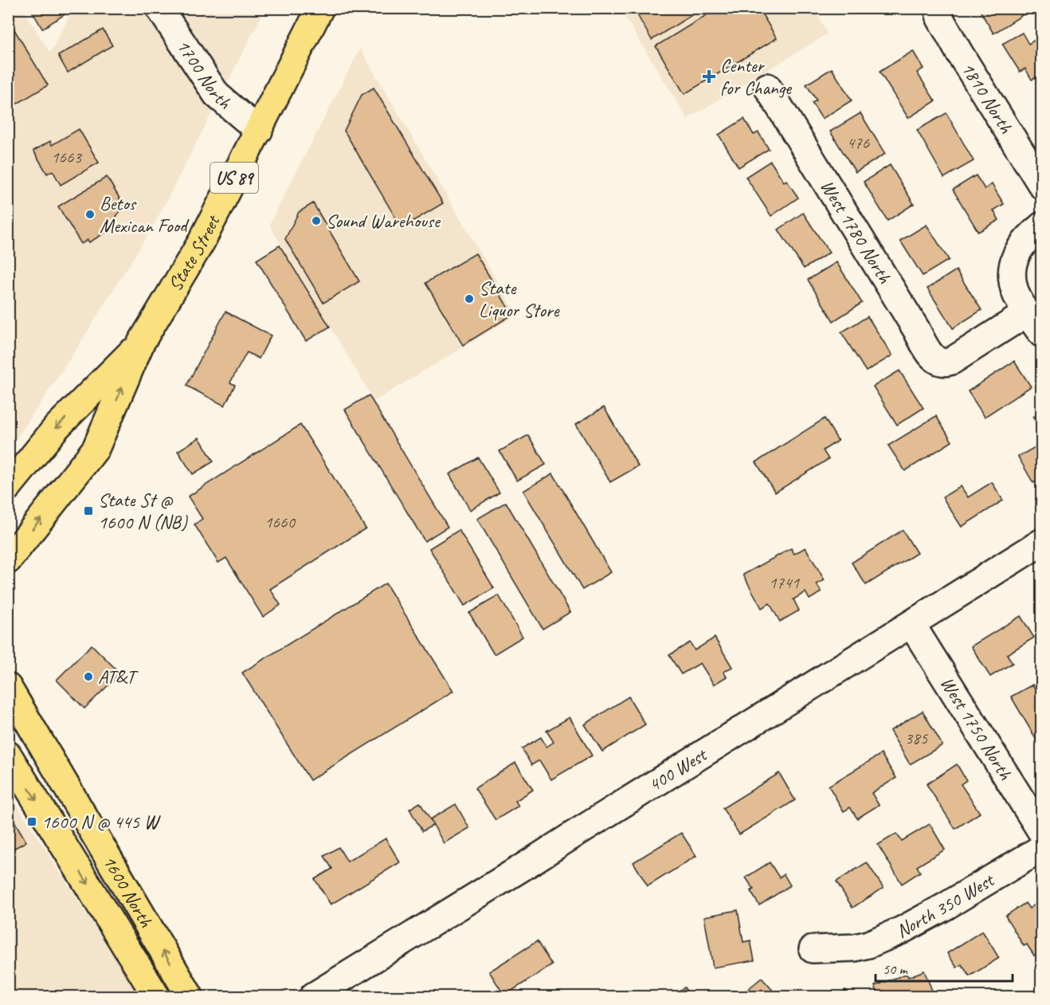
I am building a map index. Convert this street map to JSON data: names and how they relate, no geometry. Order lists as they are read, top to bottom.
{
  "streets": {
    "main road": ["US 89", "State Street", "1600 North"],
    "street": [
      "1700 North",
      "1810 North",
      "West 1780 North",
      "West 1750 North",
      "400 West",
      "North 350 West"
    ]
  },
  "crossings": [
    ["1700 North", "State Street"],
    ["West 1750 North", "400 West"]
  ],
  "places": {
    "health": ["Center for Change"],
    "other": [
      "Betos Mexican Food",
      "Sound Warehouse",
      "State Liquor Store",
      "AT&T"
    ],
    "transit": ["State St @ 1600 N (NB)", "1600 N @ 445 W"]
  },
  "house_numbers": [
    "476",
    "1663",
    "1660",
    "1741",
    "385"
  ],
  "scale_bar": "50 m"
}
